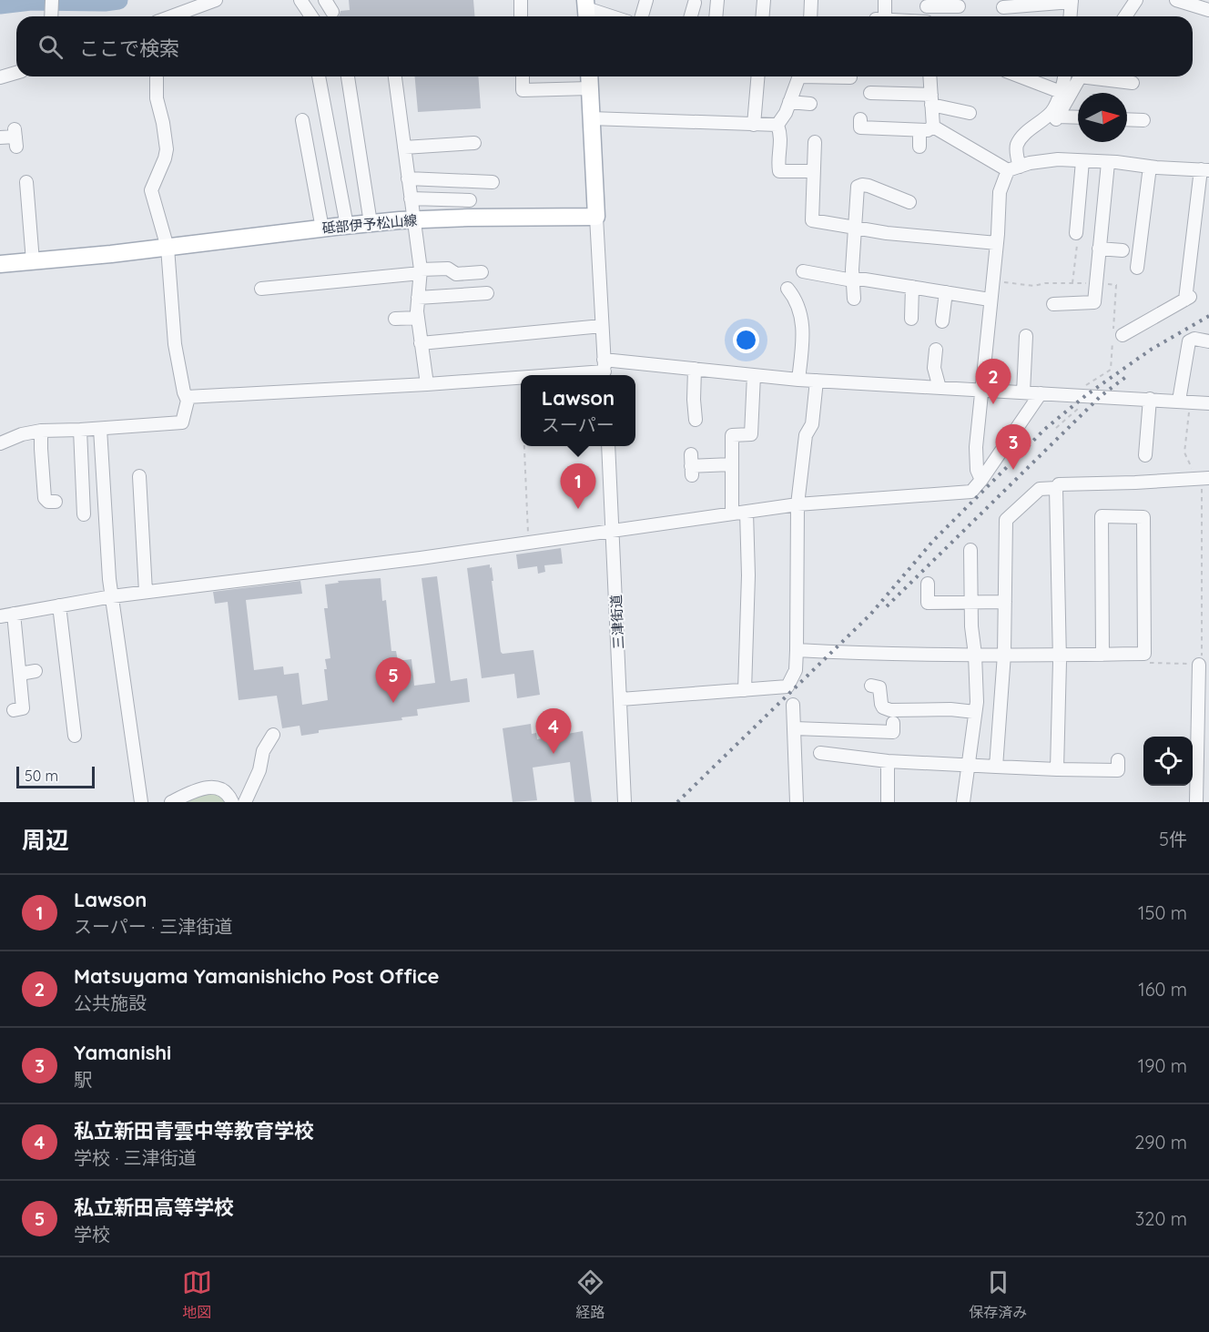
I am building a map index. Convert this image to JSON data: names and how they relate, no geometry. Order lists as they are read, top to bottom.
{
  "streets": {
    "main road": ["砥部伊予松山線"],
    "street": ["三津街道"]
  },
  "scale_bar": "50 m",
  "north": "right",
  "page": {
    "search": "ここで検索",
    "pins": [
      "2",
      "3",
      "1",
      "5",
      "4"
    ],
    "popup": ["Lawson", "スーパー"],
    "scale": "50 m",
    "heading": ["周辺", "5件"],
    "list": [
      {
        "mark": "1",
        "name": "Lawson",
        "note": "スーパー · 三津街道",
        "value": "150 m"
      },
      {
        "mark": "2",
        "name": "Matsuyama Yamanishicho Post Office",
        "note": "公共施設",
        "value": "160 m"
      },
      {
        "mark": "3",
        "name": "Yamanishi",
        "note": "駅",
        "value": "190 m"
      },
      {
        "mark": "4",
        "name": "私立新田青雲中等教育学校",
        "note": "学校 · 三津街道",
        "value": "290 m"
      },
      {
        "mark": "5",
        "name": "私立新田高等学校",
        "note": "学校",
        "value": "320 m"
      }
    ],
    "nav": ["地図", "経路", "保存済み"]
  }
}
